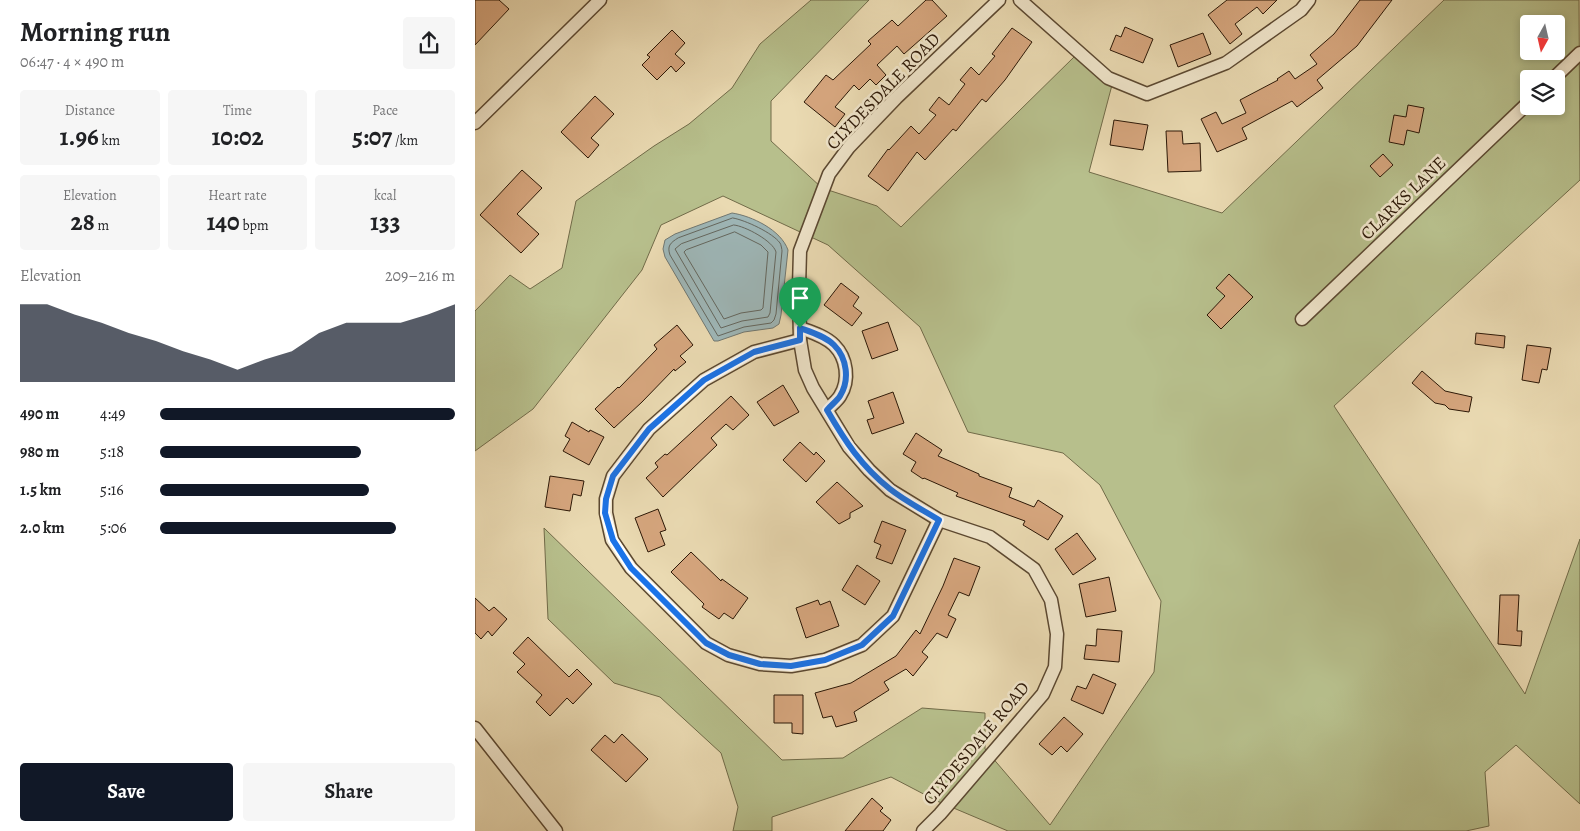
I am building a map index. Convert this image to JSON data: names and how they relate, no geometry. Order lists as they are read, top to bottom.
{
  "streets": {
    "street": ["CLYDESDALE ROAD", "CLARKS LANE"]
  },
  "north": "bottom",
  "page": {
    "heading": ["Morning run", "06:47 · 4 × 490 m"],
    "stats": [
      ["Distance", "1.96 km"],
      ["Time", "10:02"],
      ["Pace", "5:07 /km"],
      ["Elevation", "28 m"],
      ["Heart rate", "140 bpm"],
      ["kcal", "133"]
    ],
    "chart": ["Elevation", "209–216 m"],
    "list": [
      {
        "name": "490 m",
        "note": "4:49"
      },
      {
        "name": "980 m",
        "note": "5:18"
      },
      {
        "name": "1.5 km",
        "note": "5:16"
      },
      {
        "name": "2.0 km",
        "note": "5:06"
      }
    ],
    "buttons": ["Save", "Share"]
  }
}
